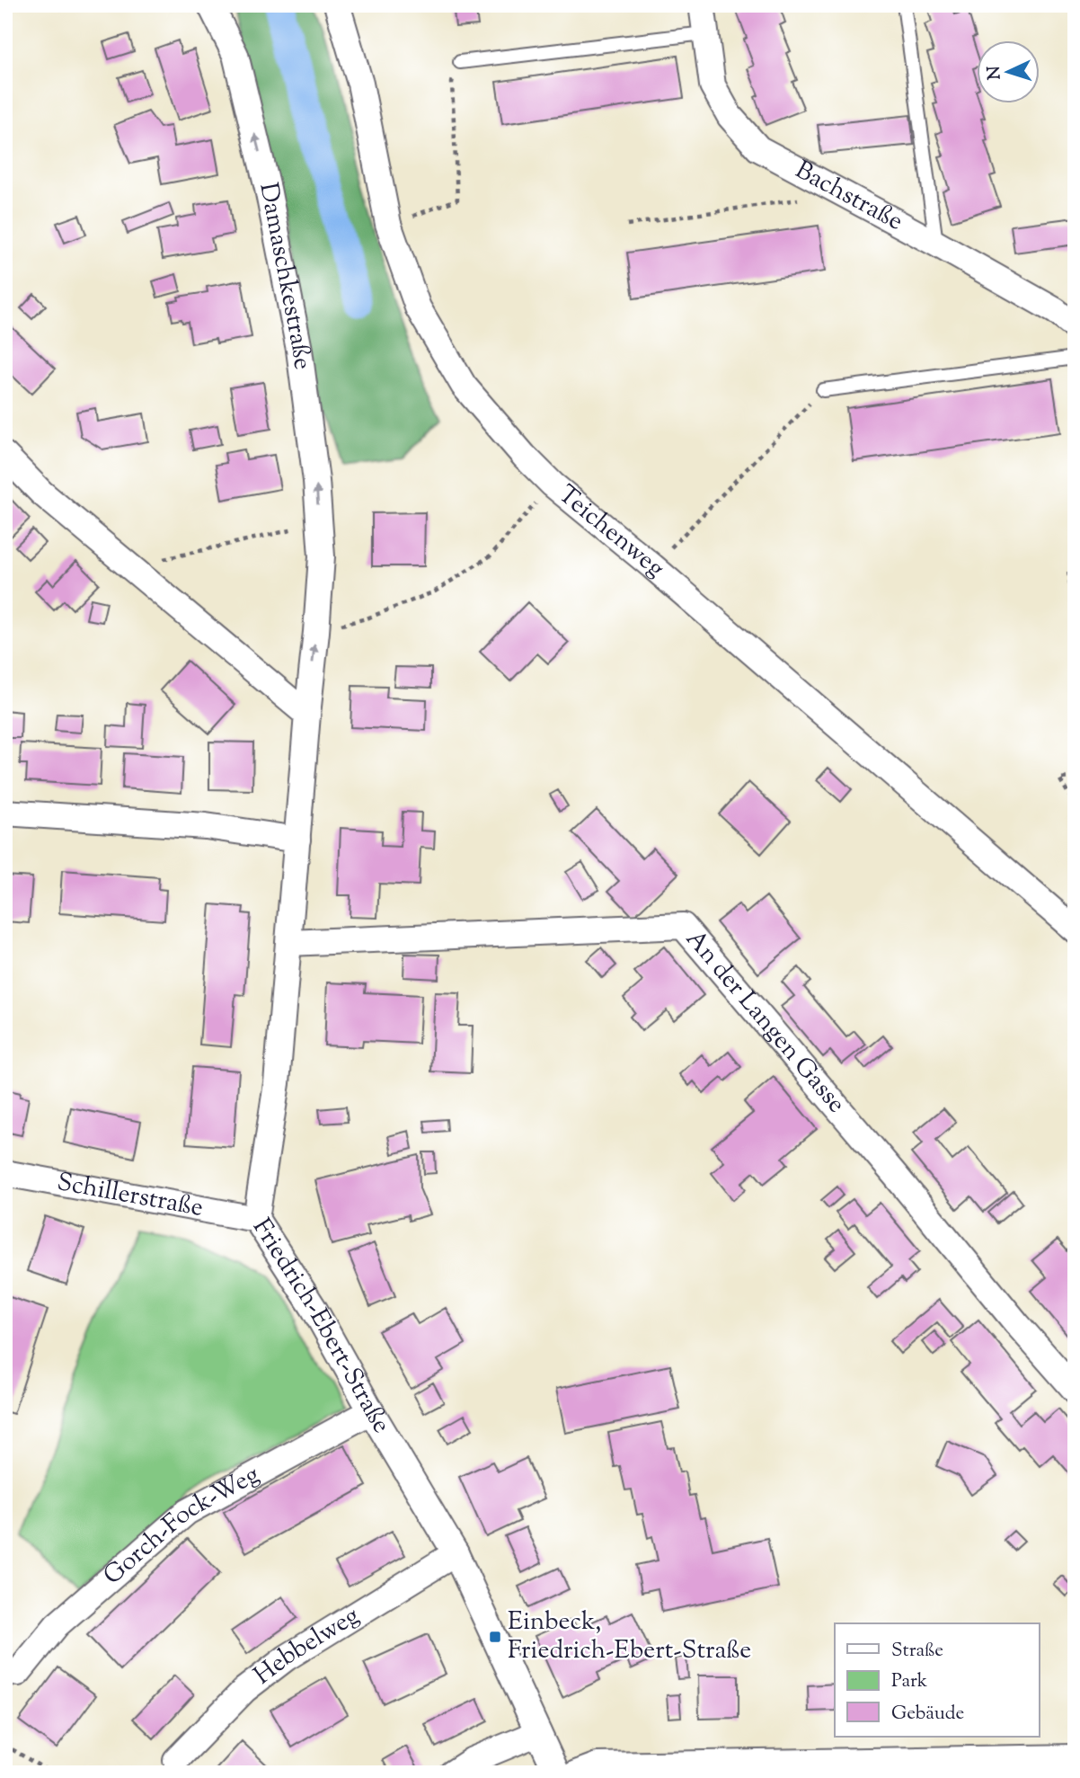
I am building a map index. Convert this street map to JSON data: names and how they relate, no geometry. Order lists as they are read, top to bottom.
{
  "streets": {
    "street": [
      "Bachstraße",
      "Damaschkestraße",
      "Teichenweg",
      "An der Langen Gasse",
      "Schillerstraße",
      "Friedrich-Ebert-Straße",
      "Gorch-Fock-Weg",
      "Hebbelweg"
    ]
  },
  "crossings": [
    ["Damaschkestraße", "Friedrich-Ebert-Straße"],
    ["An der Langen Gasse", "Friedrich-Ebert-Straße"],
    ["Schillerstraße", "Friedrich-Ebert-Straße"],
    ["Friedrich-Ebert-Straße", "Gorch-Fock-Weg"],
    ["Friedrich-Ebert-Straße", "Hebbelweg"]
  ],
  "one_way": ["Damaschkestraße"],
  "places": {
    "transit": ["Einbeck, Friedrich-Ebert-Straße"]
  },
  "legend": ["Straße", "Park", "Gebäude"],
  "north": "left"
}
